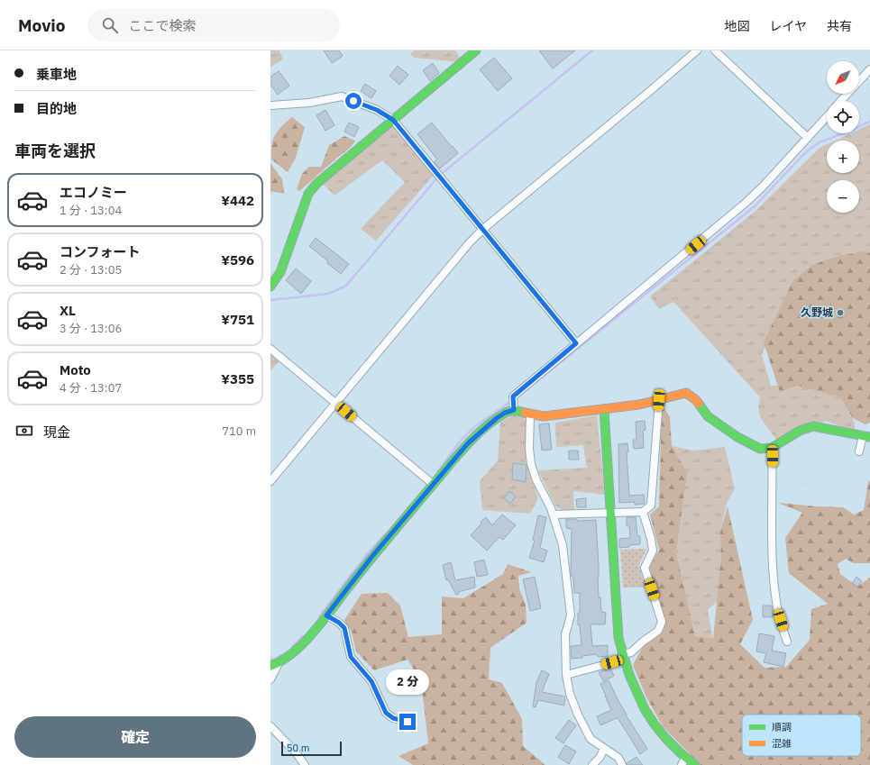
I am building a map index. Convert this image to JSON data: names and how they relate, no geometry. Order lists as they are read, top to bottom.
{
  "places": ["久野城"],
  "legend": ["順調", "混雑"],
  "scale_bar": "50 m",
  "north": "bottom left",
  "page": {
    "header": "Movio",
    "search": "ここで検索",
    "nav": ["地図", "レイヤ", "共有"],
    "banner": ["乗車地", "目的地"],
    "map_buttons": ["+", "−"],
    "heading": "車両を選択",
    "list": [
      {
        "name": "エコノミー",
        "note": "1 分 · 13:04",
        "value": "¥442"
      },
      {
        "name": "コンフォート",
        "note": "2 分 · 13:05",
        "value": "¥596"
      },
      {
        "name": "XL",
        "note": "3 分 · 13:06",
        "value": "¥751"
      },
      {
        "name": "Moto",
        "note": "4 分 · 13:07",
        "value": "¥355"
      }
    ],
    "pay": ["現金", "710 m"],
    "bubble": "2 分",
    "buttons": "確定",
    "scale": "50 m"
  }
}
